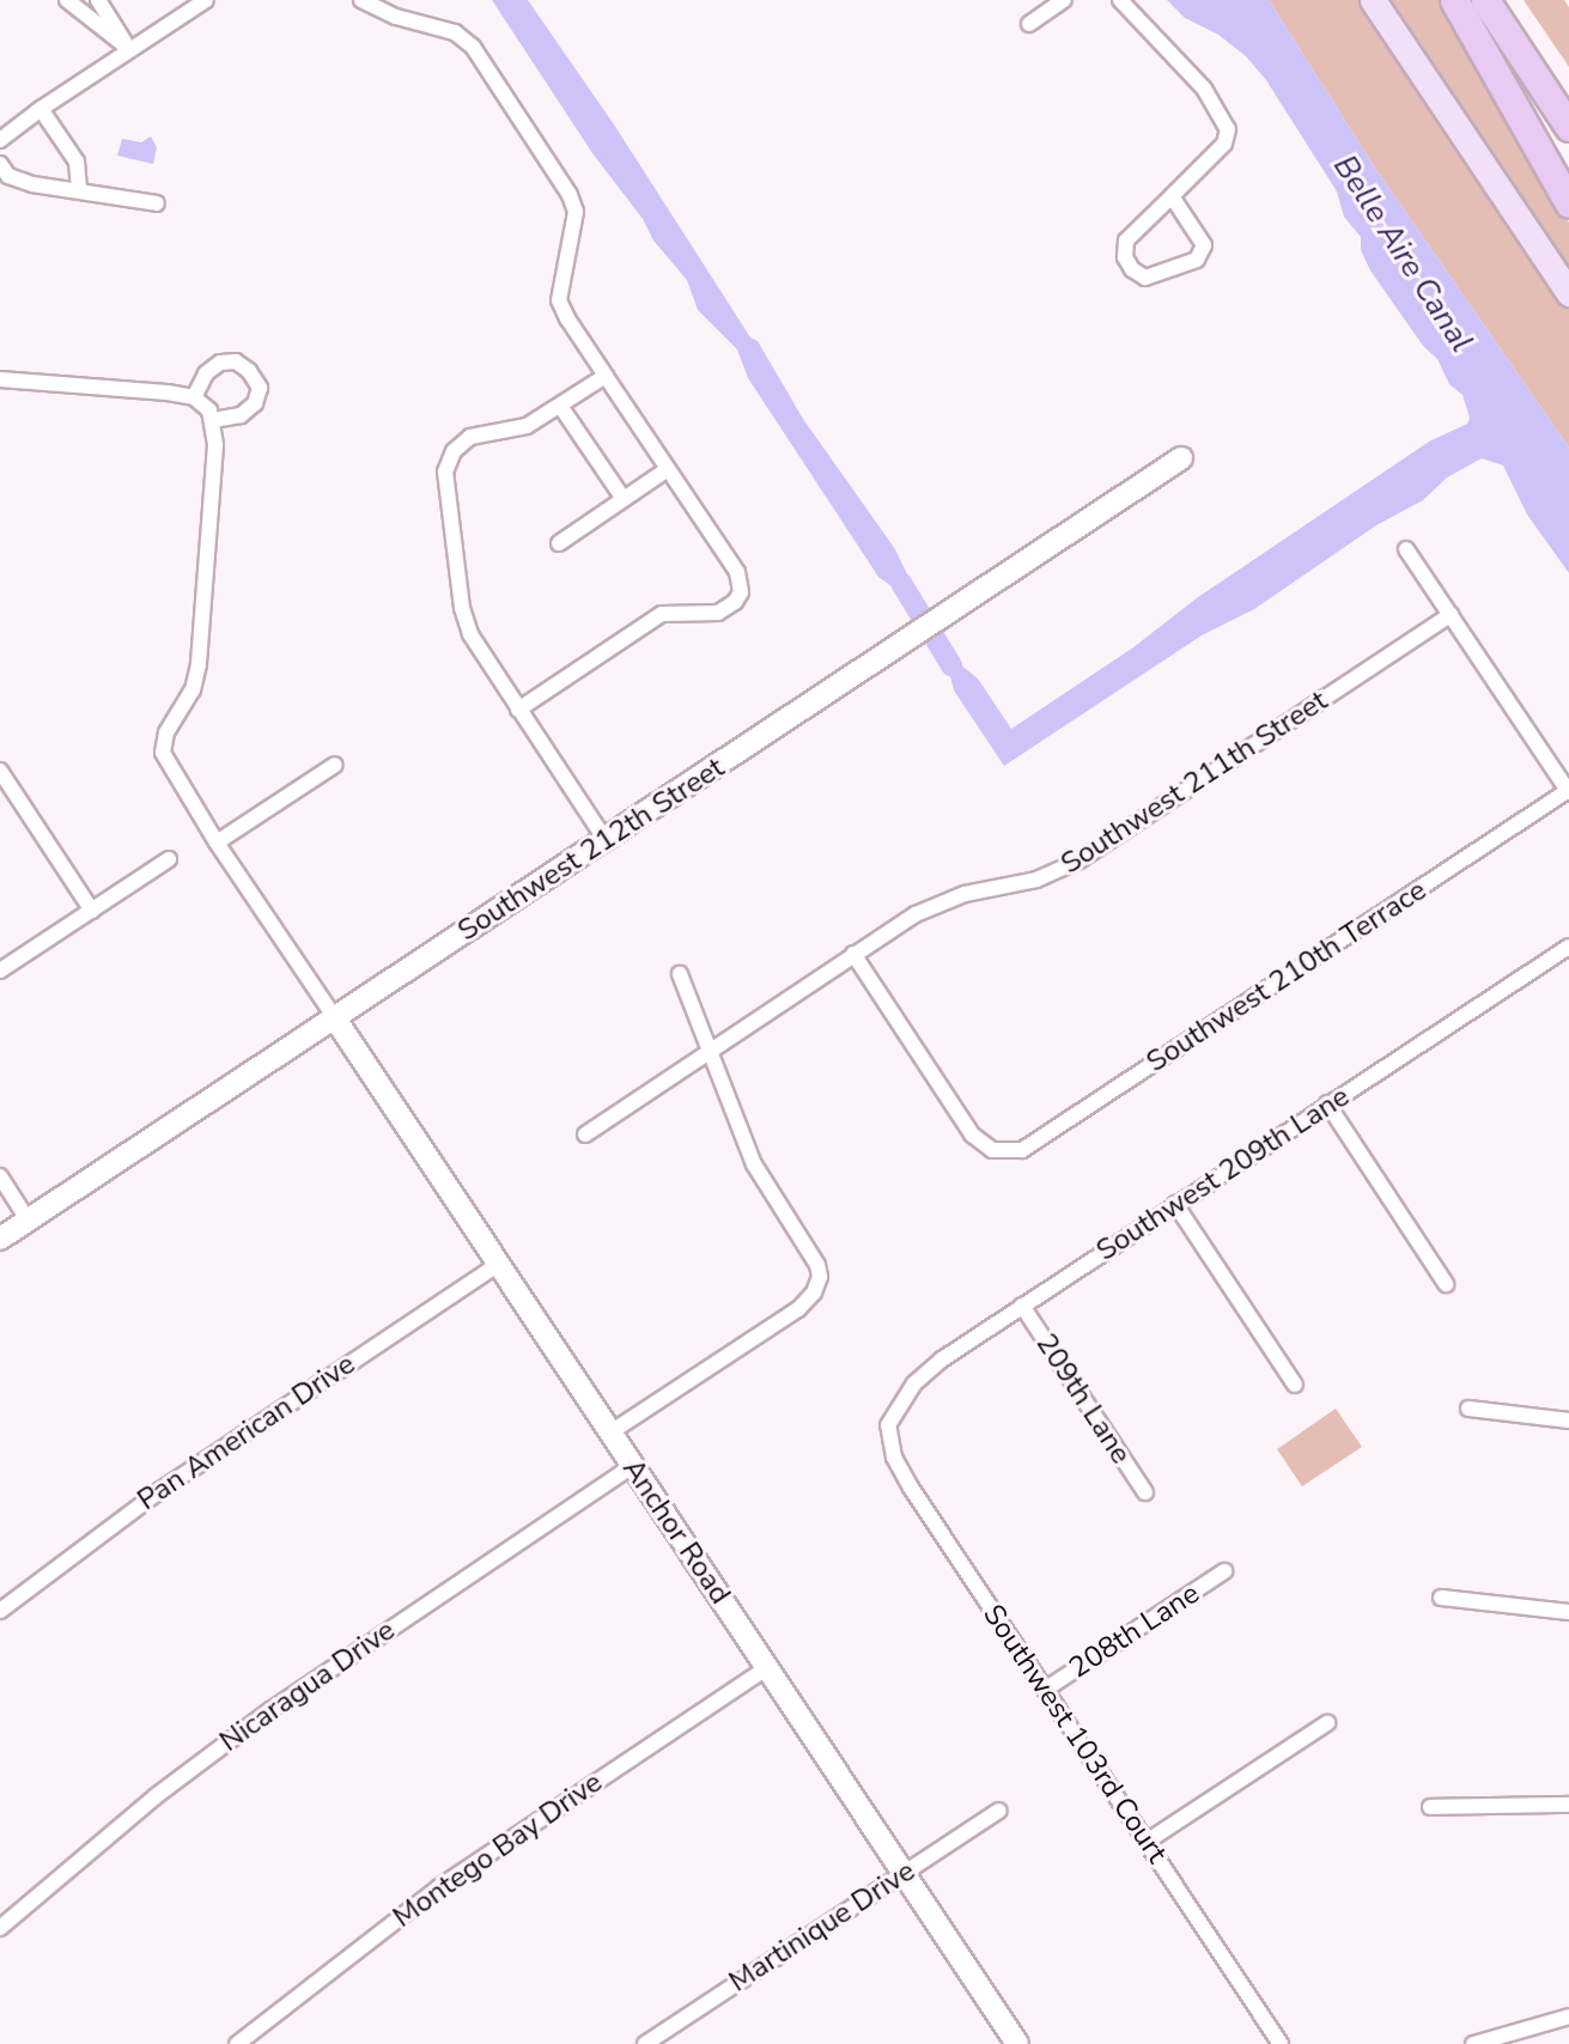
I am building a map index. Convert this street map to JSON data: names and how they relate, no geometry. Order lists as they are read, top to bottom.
{
  "streets": {
    "street": [
      "Southwest 211th Street",
      "Southwest 212th Street",
      "Southwest 210th Terrace",
      "Southwest 209th Lane",
      "209th Lane",
      "Pan American Drive",
      "Anchor Road",
      "208th Lane",
      "Nicaragua Drive",
      "Southwest 103rd Court",
      "Montego Bay Drive",
      "Martinique Drive"
    ]
  },
  "crossings": [
    ["Southwest 211th Street", "Southwest 210th Terrace"],
    ["Southwest 212th Street", "Anchor Road"],
    ["Southwest 209th Lane", "209th Lane"],
    ["Southwest 209th Lane", "Southwest 103rd Court"],
    ["Pan American Drive", "Anchor Road"],
    ["Anchor Road", "Nicaragua Drive"],
    ["Anchor Road", "Montego Bay Drive"],
    ["Anchor Road", "Martinique Drive"],
    ["208th Lane", "Southwest 103rd Court"]
  ],
  "water": ["Belle Aire Canal"]
}
